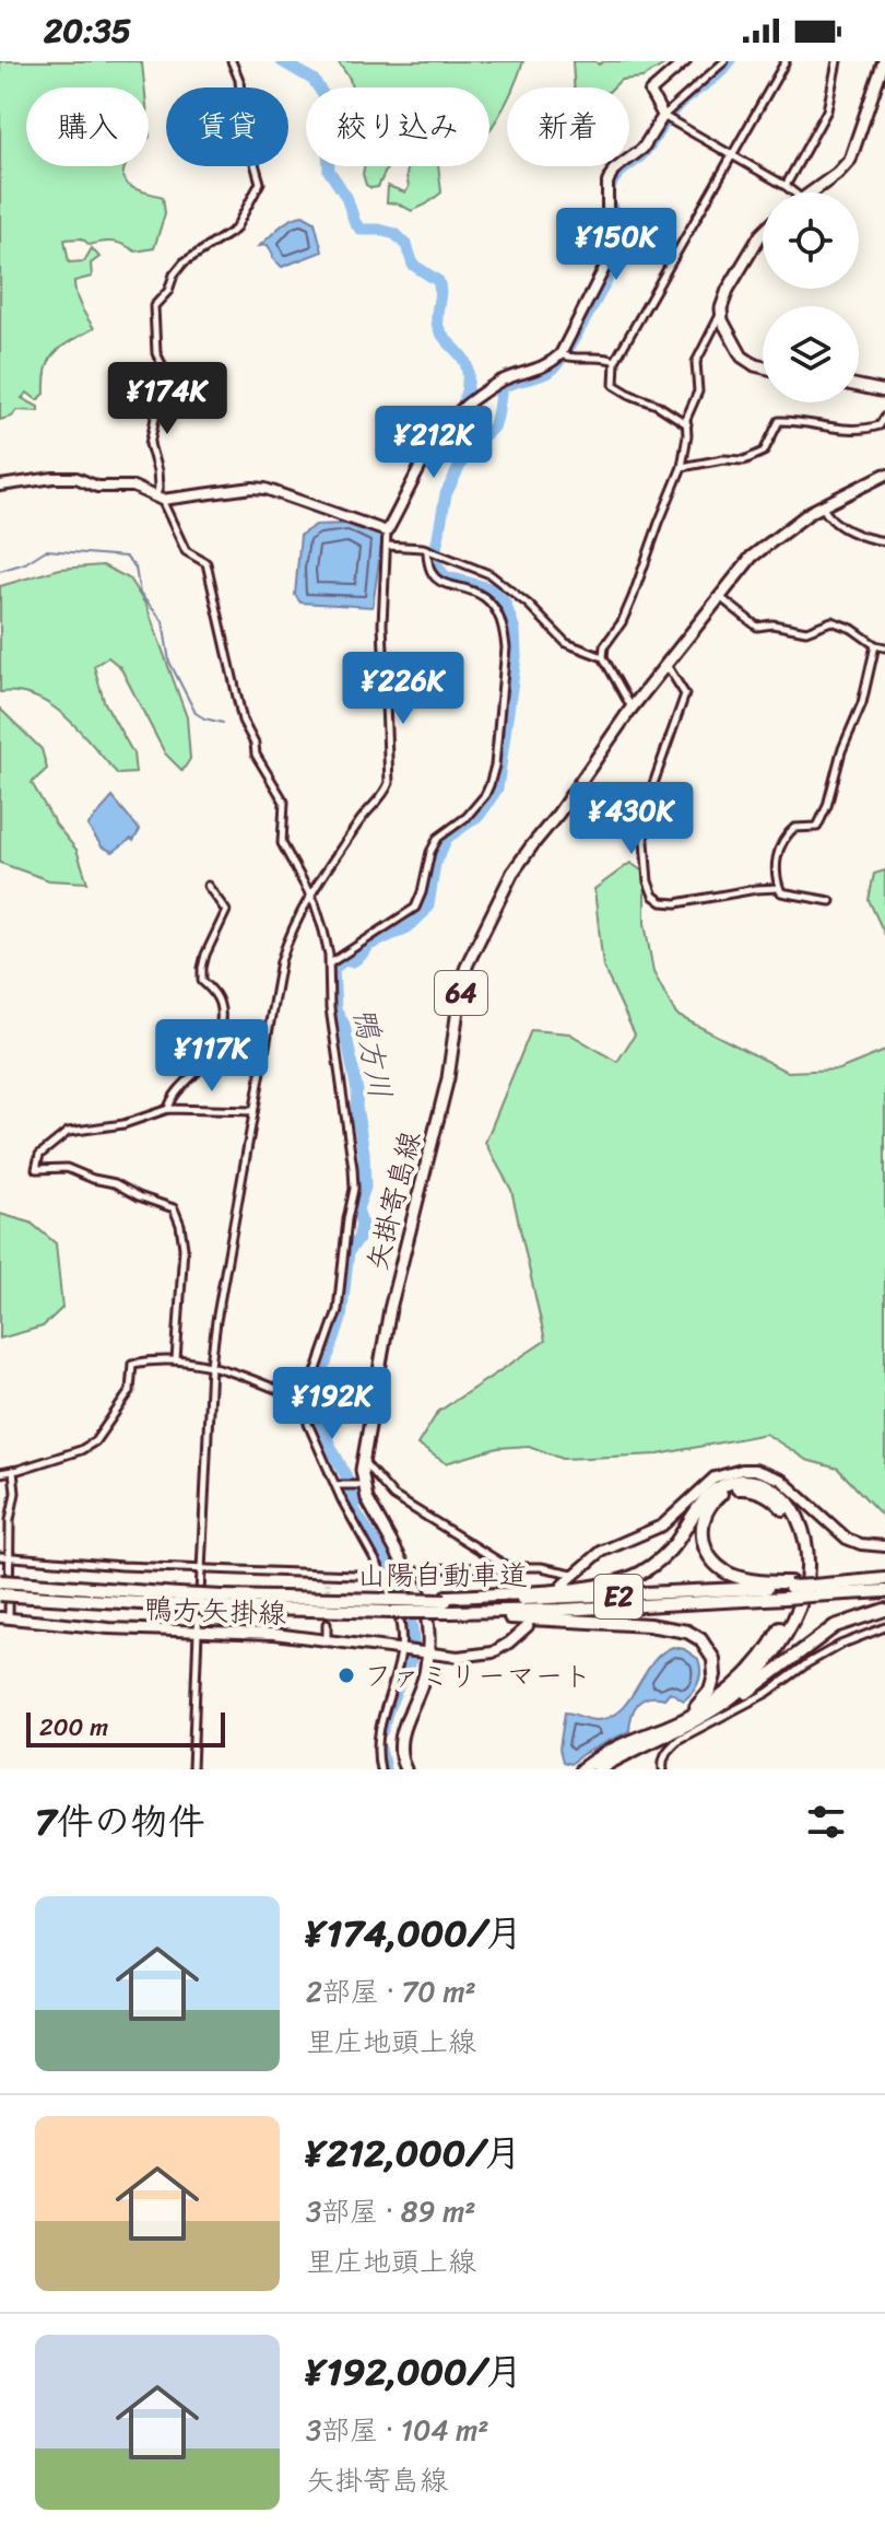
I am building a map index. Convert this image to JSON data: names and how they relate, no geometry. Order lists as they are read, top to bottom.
{
  "streets": {
    "highway": ["山陽自動車道", "E2"],
    "main road": ["64", "矢掛寄島線", "鴨方矢掛線"]
  },
  "crossings": [
    ["矢掛寄島線", "鴨方矢掛線"]
  ],
  "water": ["鴨方川"],
  "places": ["ファミリーマート"],
  "scale_bar": "200 m",
  "page": {
    "status": "20:35",
    "chip": [
      "購入",
      "賃貸",
      "絞り込み",
      "新着"
    ],
    "price": [
      "¥150K",
      "¥174K",
      "¥212K",
      "¥226K",
      "¥430K",
      "¥117K",
      "¥192K"
    ],
    "scale": "200 m",
    "heading": "7件の物件",
    "list": [
      {
        "name": "¥174,000/月",
        "note": "2部屋 · 70 m² · 里庄地頭上線"
      },
      {
        "name": "¥212,000/月",
        "note": "3部屋 · 89 m² · 里庄地頭上線"
      },
      {
        "name": "¥192,000/月",
        "note": "3部屋 · 104 m² · 矢掛寄島線"
      }
    ]
  }
}
